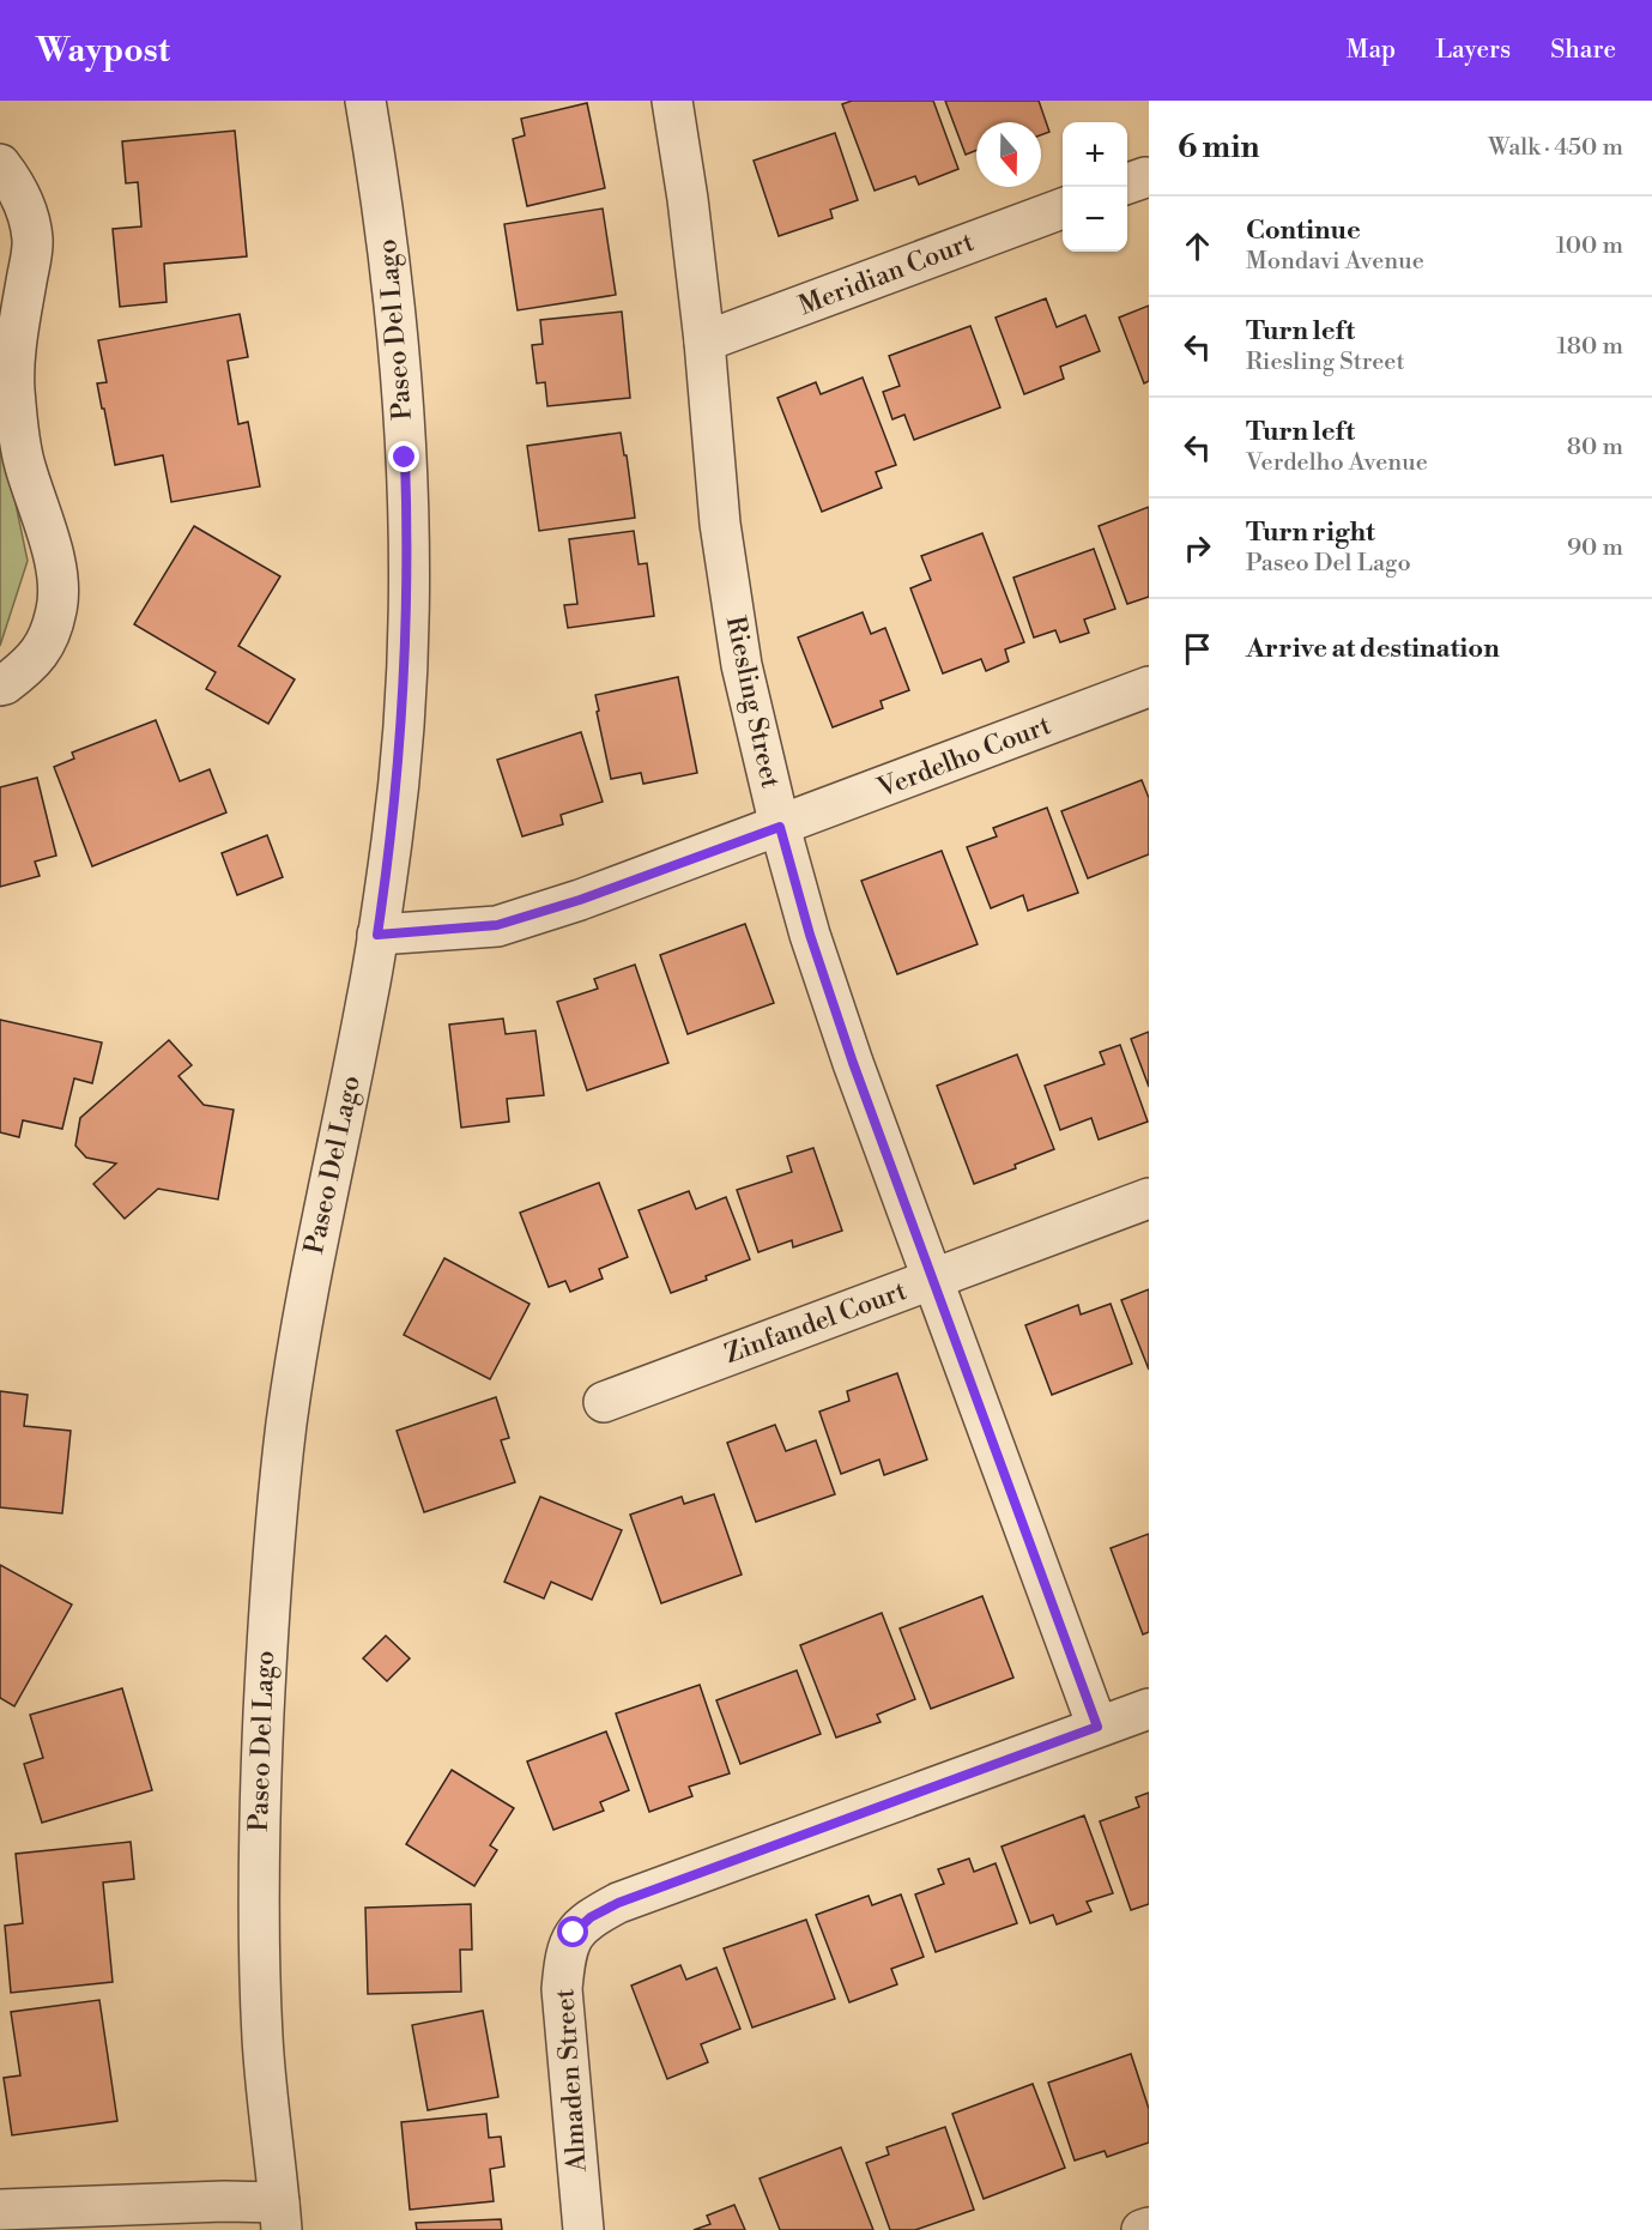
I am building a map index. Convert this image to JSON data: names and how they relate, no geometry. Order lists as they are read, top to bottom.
{
  "streets": {
    "street": [
      "Meridian Court",
      "Paseo Del Lago",
      "Riesling Street",
      "Verdelho Court",
      "Zinfandel Court",
      "Almaden Street"
    ]
  },
  "crossings": [
    ["Meridian Court", "Riesling Street"],
    ["Paseo Del Lago", "Verdelho Court"],
    ["Riesling Street", "Verdelho Court"],
    ["Riesling Street", "Zinfandel Court"],
    ["Riesling Street", "Almaden Street"]
  ],
  "north": "bottom",
  "page": {
    "header": "Waypost",
    "nav": ["Map", "Layers", "Share"],
    "heading": ["6 min", "Walk · 450 m"],
    "map_buttons": ["+", "−"],
    "list": [
      ["Continue", "Mondavi Avenue", "100 m"],
      ["Turn left", "Riesling Street", "180 m"],
      ["Turn left", "Verdelho Avenue", "80 m"],
      ["Turn right", "Paseo Del Lago", "90 m"],
      "Arrive at destination"
    ]
  }
}
